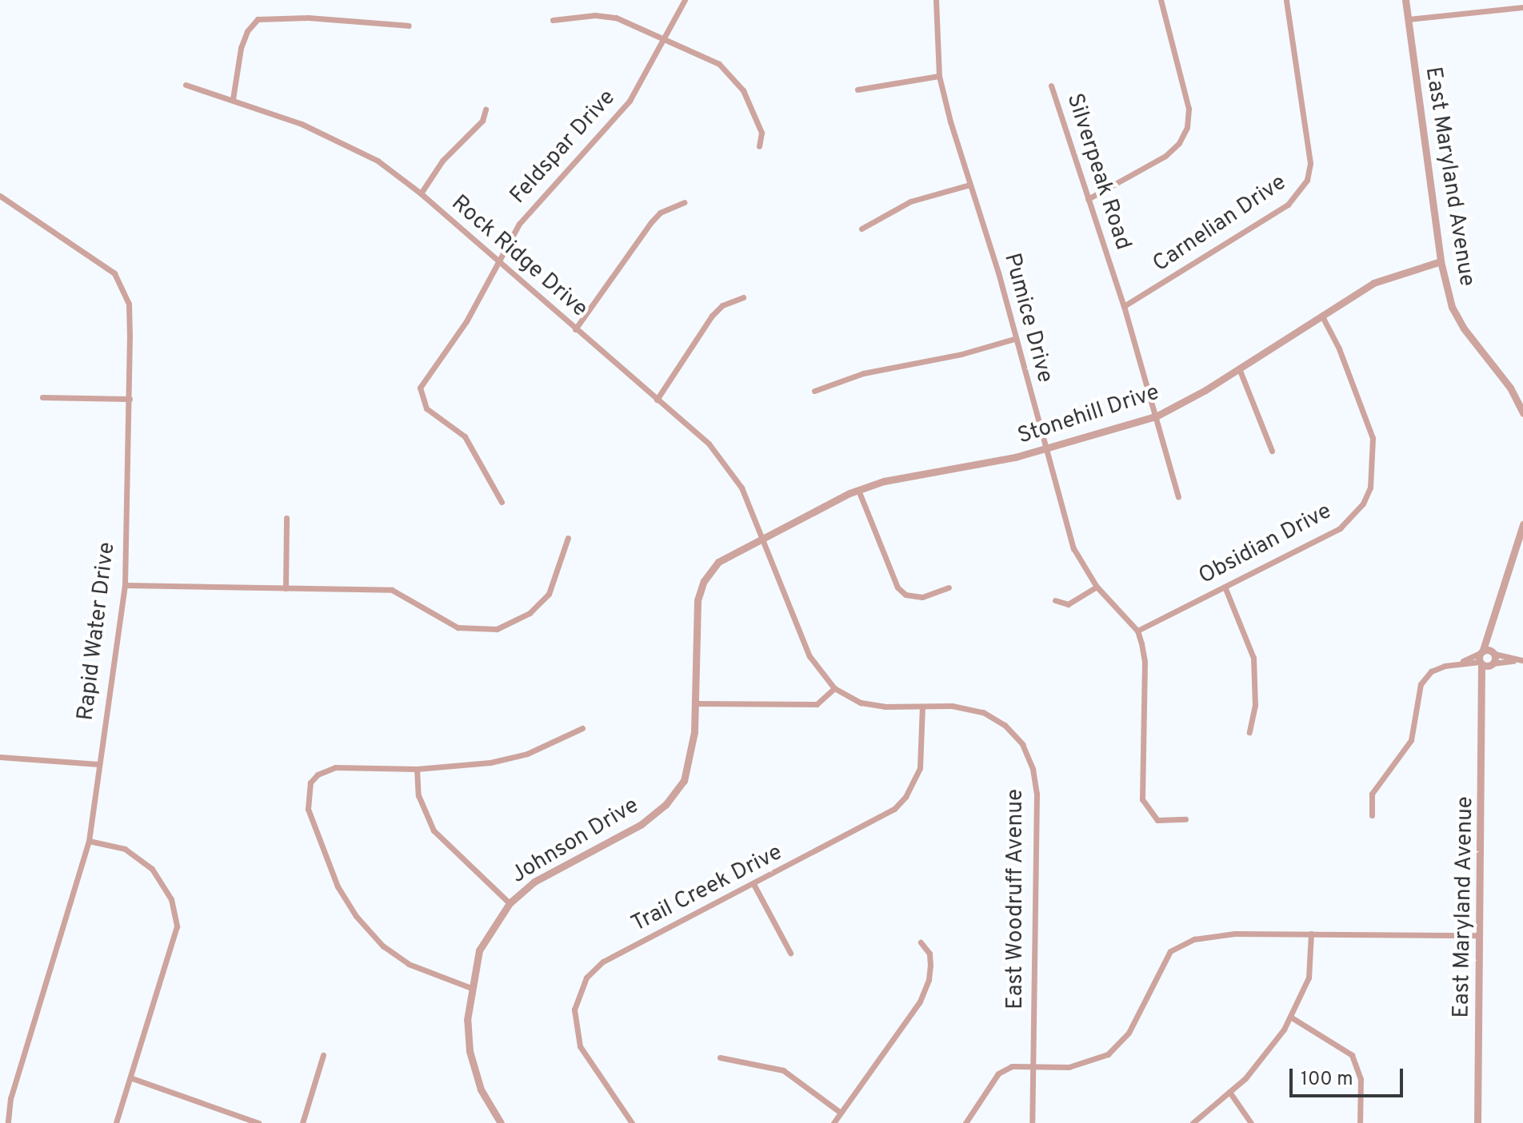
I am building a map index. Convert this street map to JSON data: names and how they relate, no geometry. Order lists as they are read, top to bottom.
{
  "streets": {
    "street": [
      "Feldspar Drive",
      "Silverpeak Road",
      "East Maryland Avenue",
      "Carnelian Drive",
      "Rock Ridge Drive",
      "Pumice Drive",
      "Stonehill Drive",
      "Obsidian Drive",
      "Rapid Water Drive",
      "Johnson Drive",
      "Trail Creek Drive",
      "East Woodruff Avenue"
    ]
  },
  "crossings": [
    ["Feldspar Drive", "Rock Ridge Drive"],
    ["Silverpeak Road", "Carnelian Drive"],
    ["Silverpeak Road", "Stonehill Drive"],
    ["East Maryland Avenue", "Stonehill Drive"],
    ["Rock Ridge Drive", "Stonehill Drive"],
    ["Rock Ridge Drive", "Johnson Drive"],
    ["Rock Ridge Drive", "East Woodruff Avenue"],
    ["Pumice Drive", "Stonehill Drive"],
    ["Pumice Drive", "Obsidian Drive"],
    ["Stonehill Drive", "Obsidian Drive"],
    ["Stonehill Drive", "Johnson Drive"],
    ["Stonehill Drive", "East Woodruff Avenue"],
    ["Johnson Drive", "East Woodruff Avenue"],
    ["Trail Creek Drive", "East Woodruff Avenue"]
  ],
  "scale_bar": "100 m"
}
